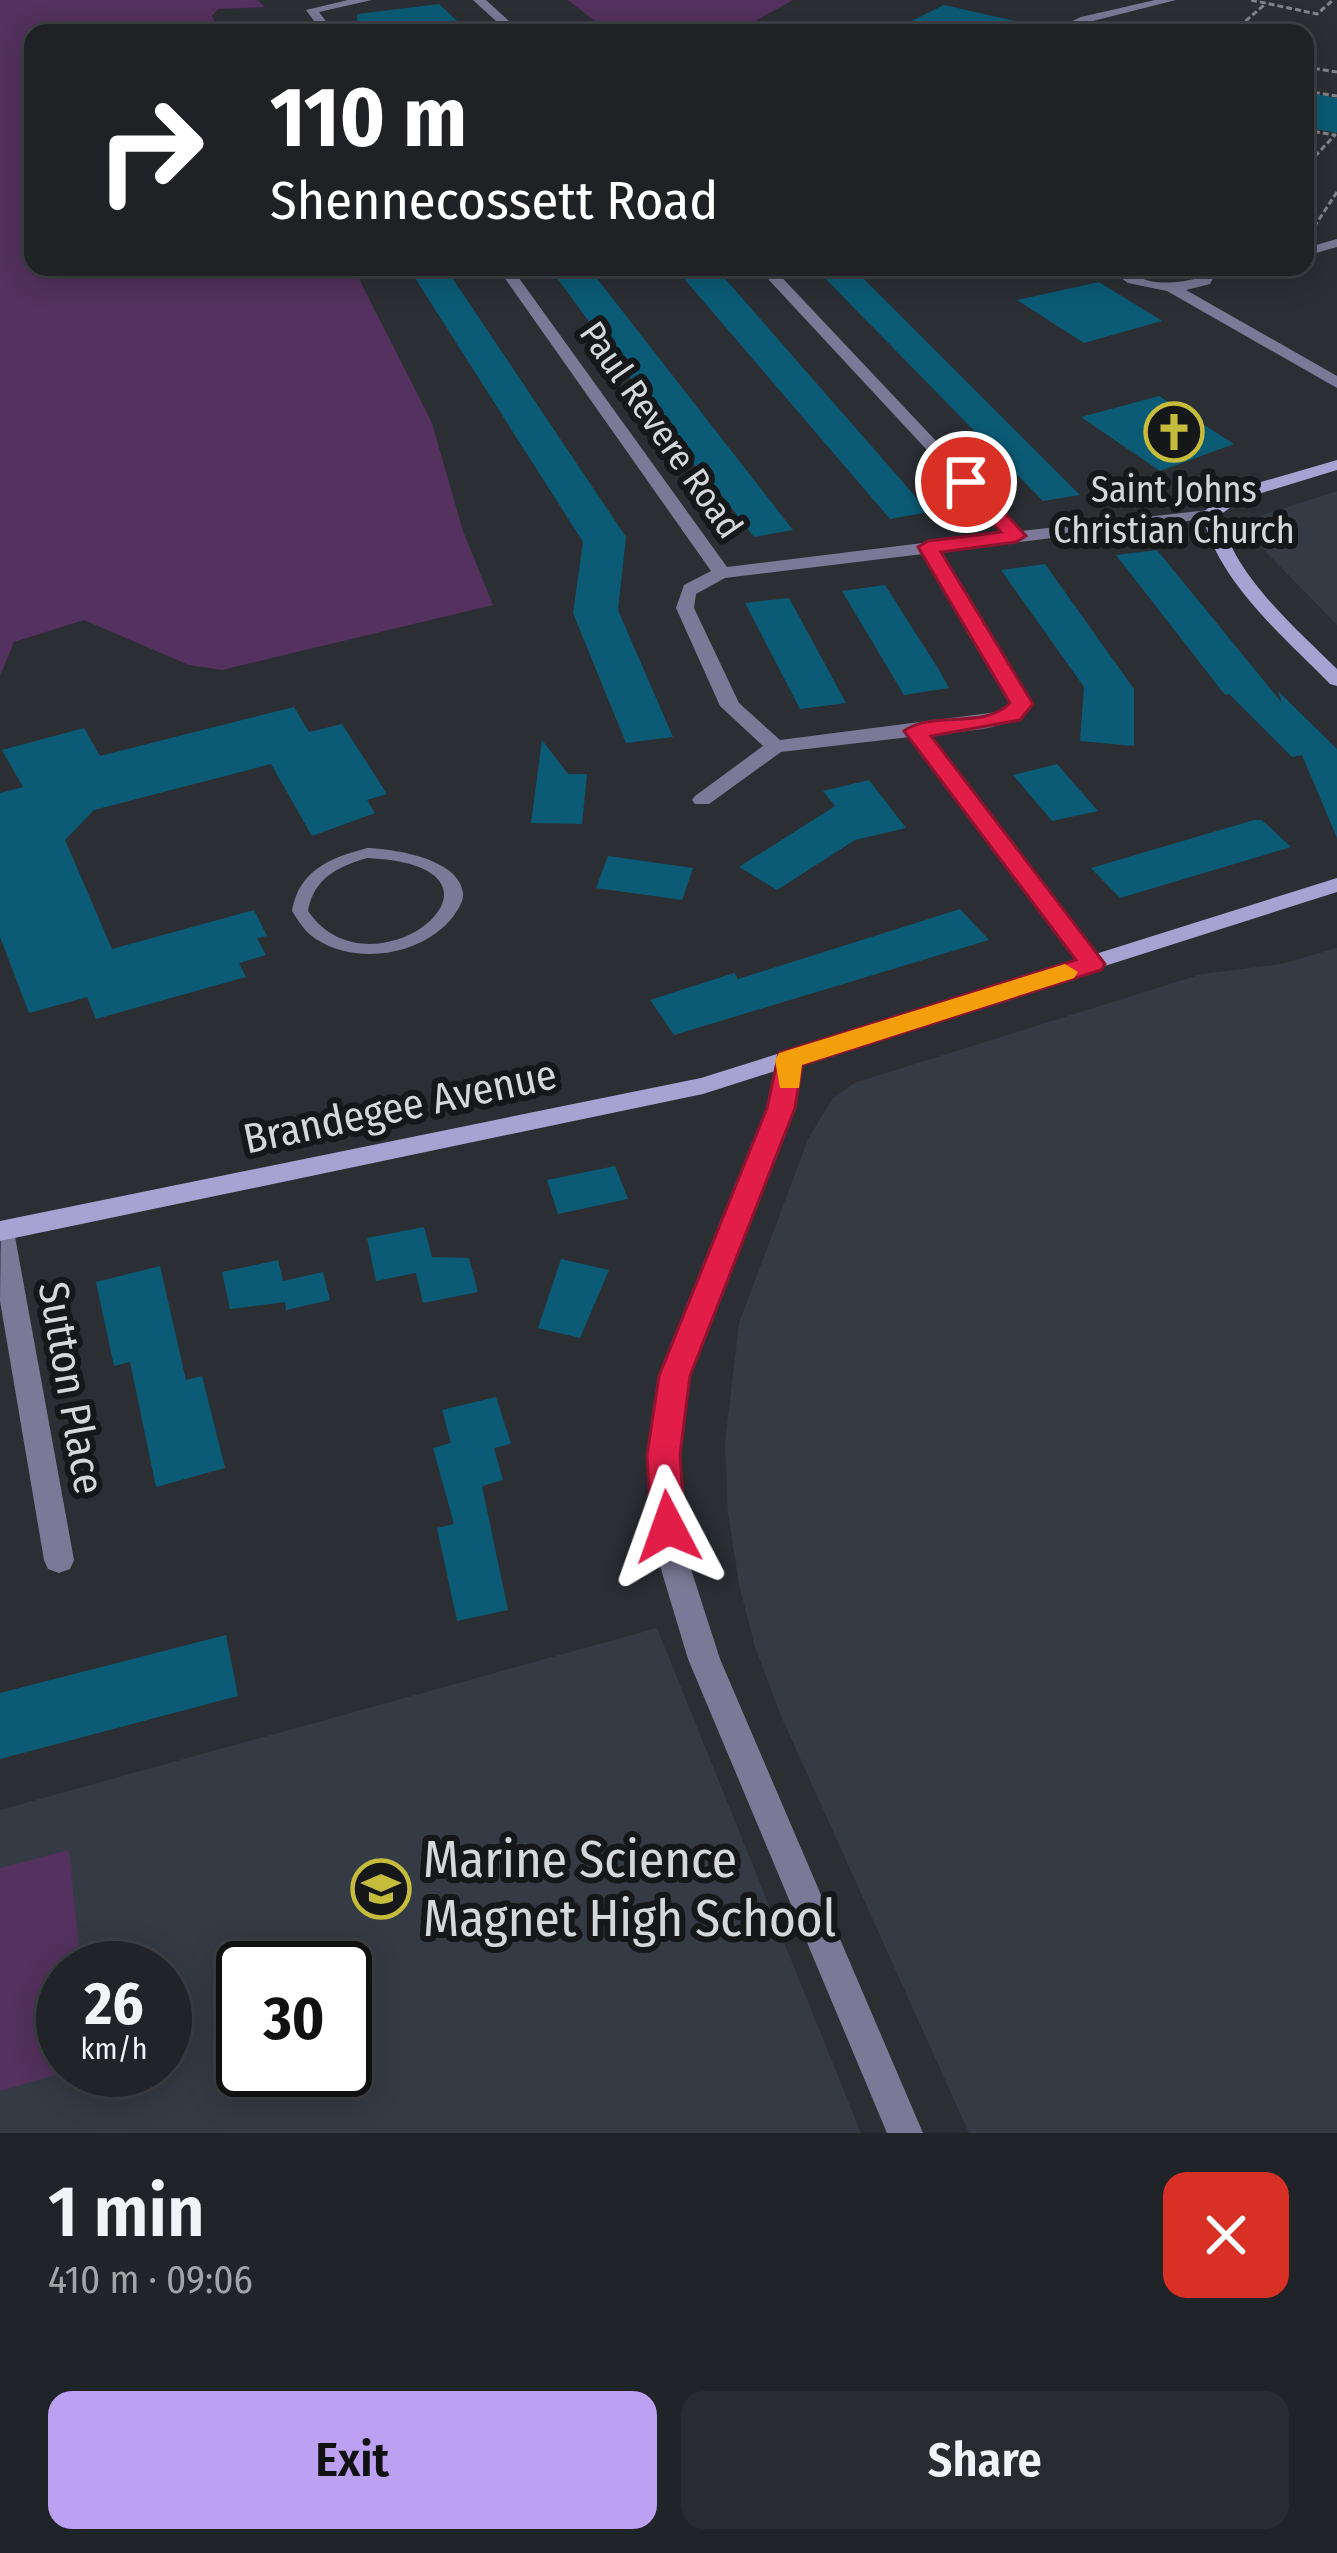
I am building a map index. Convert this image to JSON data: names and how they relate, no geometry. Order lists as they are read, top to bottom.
{
  "streets": {
    "street": ["Paul Revere Road", "Brandegee Avenue", "Sutton Place"]
  },
  "crossings": [
    ["Brandegee Avenue", "Sutton Place"]
  ],
  "places": {
    "church": ["Saint Johns Christian Church"],
    "school or university": ["Marine Science Magnet High School"]
  },
  "page": {
    "turn": ["110 m", "Shennecossett Road"],
    "speed": "26 km/h",
    "limit": "30",
    "heading": ["1 min", "410 m · 09:06"],
    "buttons": ["Exit", "Share"]
  }
}
